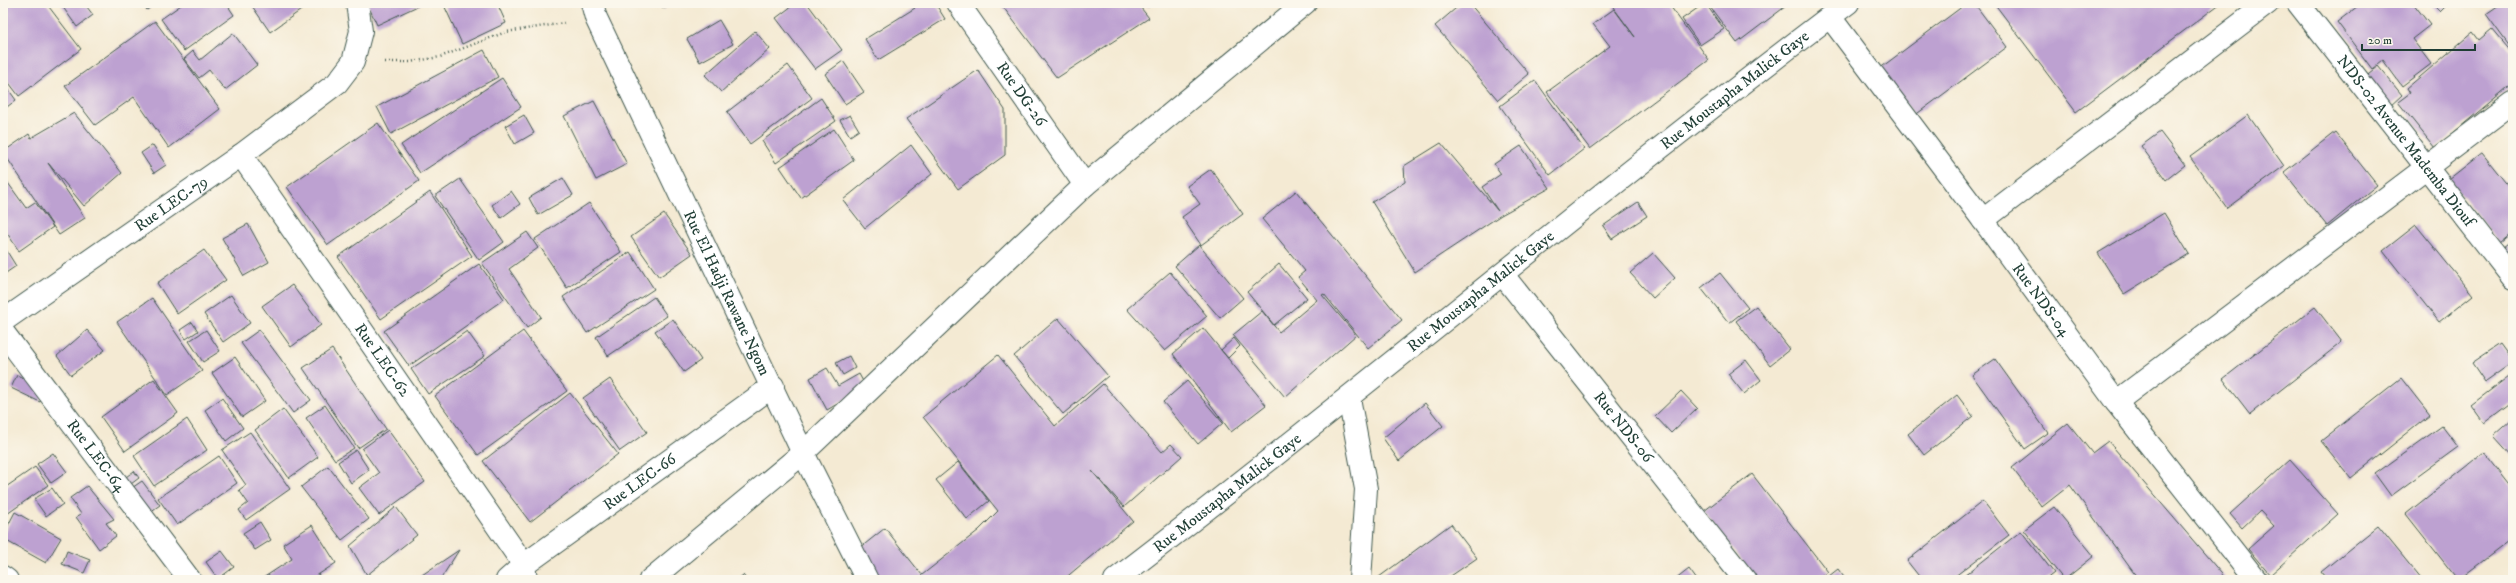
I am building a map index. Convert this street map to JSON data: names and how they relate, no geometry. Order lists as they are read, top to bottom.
{
  "streets": {
    "street": [
      "Rue Moustapha Malick Gaye",
      "Rue DG-26",
      "NDS-02 Avenue Mademba Diouf",
      "Rue LEC-79",
      "Rue El Hadji Rawane Ngom",
      "Rue NDS-04",
      "Rue LEC-62",
      "Rue NDS-06",
      "Rue LEC-64",
      "Rue LEC-66"
    ]
  },
  "crossings": [
    ["Rue Moustapha Malick Gaye", "Rue NDS-04"],
    ["Rue Moustapha Malick Gaye", "Rue NDS-06"],
    ["Rue LEC-79", "Rue LEC-62"],
    ["Rue El Hadji Rawane Ngom", "Rue LEC-66"],
    ["Rue LEC-62", "Rue LEC-66"]
  ],
  "scale_bar": "20 m"
}
